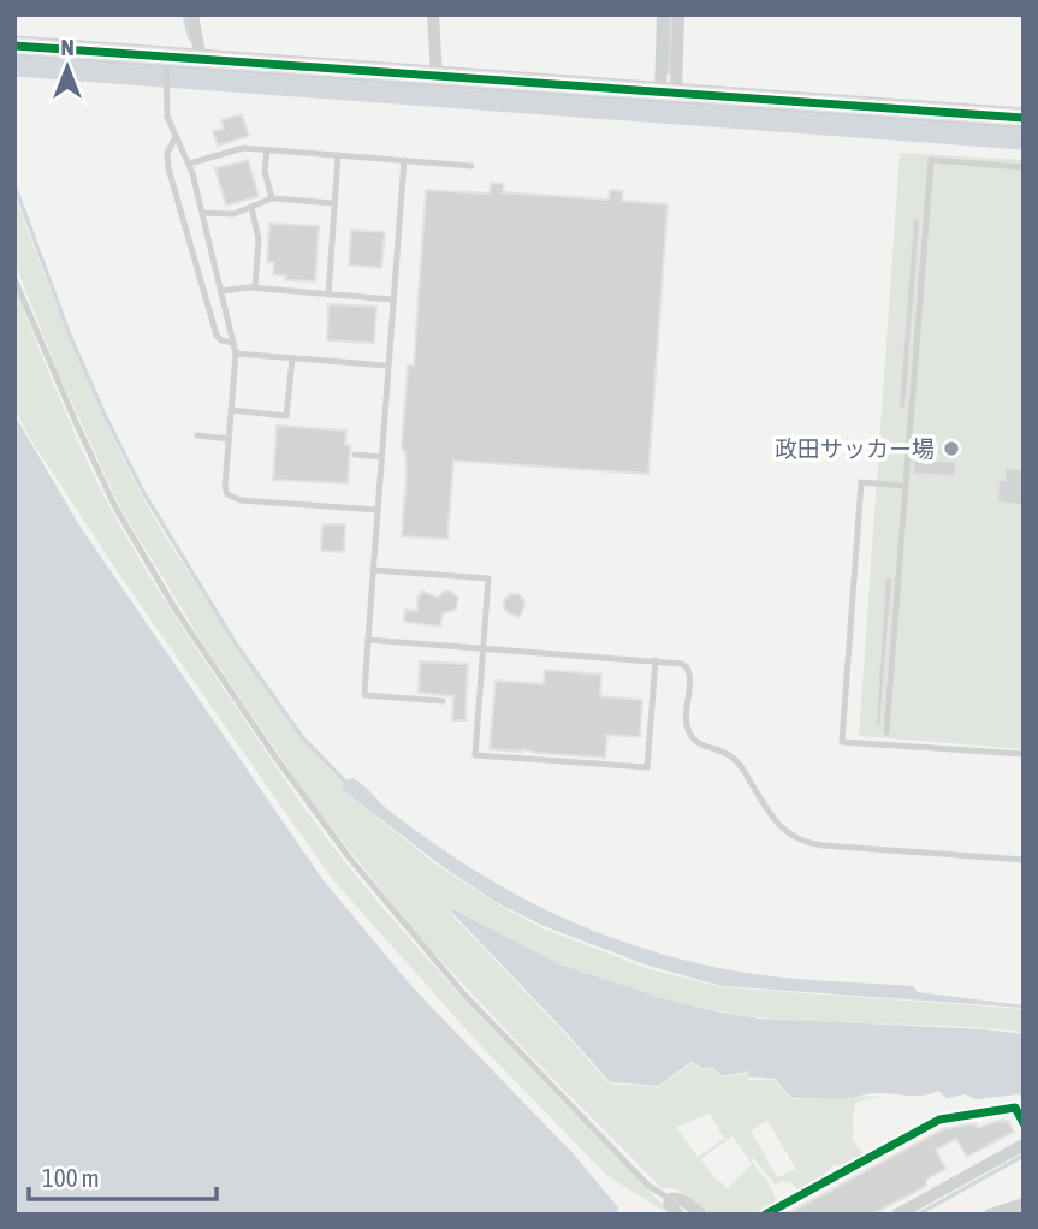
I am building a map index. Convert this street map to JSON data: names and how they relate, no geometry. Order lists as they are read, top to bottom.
{
  "places": ["政田サッカー場"],
  "scale_bar": "100 m",
  "north": "top"
}
